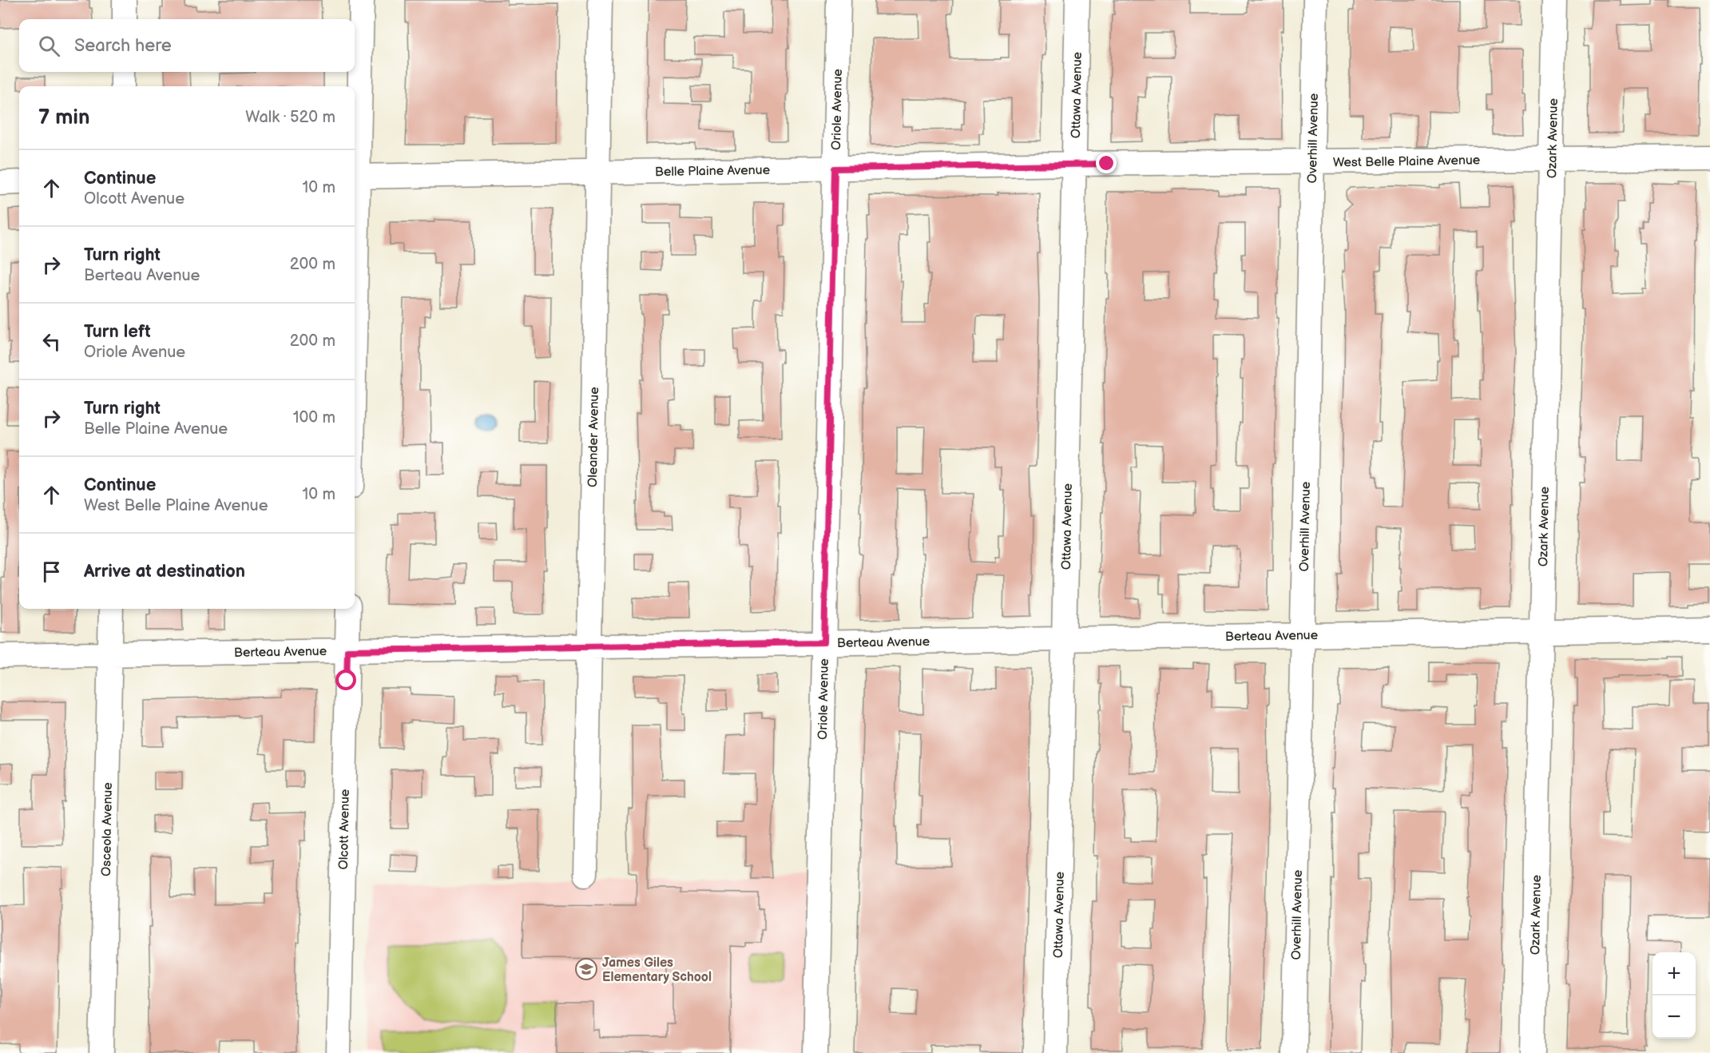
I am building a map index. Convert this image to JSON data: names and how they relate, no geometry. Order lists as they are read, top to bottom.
{
  "streets": {
    "street": [
      "Ottawa Avenue",
      "Oriole Avenue",
      "Overhill Avenue",
      "Ozark Avenue",
      "West Belle Plaine Avenue",
      "Belle Plaine Avenue",
      "Oleander Avenue",
      "Berteau Avenue",
      "Osceola Avenue",
      "Olcott Avenue"
    ]
  },
  "crossings": [
    ["Ottawa Avenue", "West Belle Plaine Avenue"],
    ["Ottawa Avenue", "Belle Plaine Avenue"],
    ["Ottawa Avenue", "Berteau Avenue"],
    ["Oriole Avenue", "Belle Plaine Avenue"],
    ["Oriole Avenue", "Berteau Avenue"],
    ["Overhill Avenue", "West Belle Plaine Avenue"],
    ["Overhill Avenue", "Berteau Avenue"],
    ["Ozark Avenue", "West Belle Plaine Avenue"],
    ["Ozark Avenue", "Berteau Avenue"],
    ["West Belle Plaine Avenue", "Belle Plaine Avenue"],
    ["Belle Plaine Avenue", "Oleander Avenue"],
    ["Oleander Avenue", "Berteau Avenue"],
    ["Berteau Avenue", "Osceola Avenue"],
    ["Berteau Avenue", "Olcott Avenue"]
  ],
  "places": {
    "school or university": ["James Giles Elementary School"]
  },
  "page": {
    "search": "Search here",
    "heading": ["7 min", "Walk · 520 m"],
    "list": [
      ["Continue", "Olcott Avenue", "10 m"],
      ["Turn right", "Berteau Avenue", "200 m"],
      ["Turn left", "Oriole Avenue", "200 m"],
      ["Turn right", "Belle Plaine Avenue", "100 m"],
      ["Continue", "West Belle Plaine Avenue", "10 m"],
      "Arrive at destination"
    ],
    "map_buttons": ["+", "−"]
  }
}
